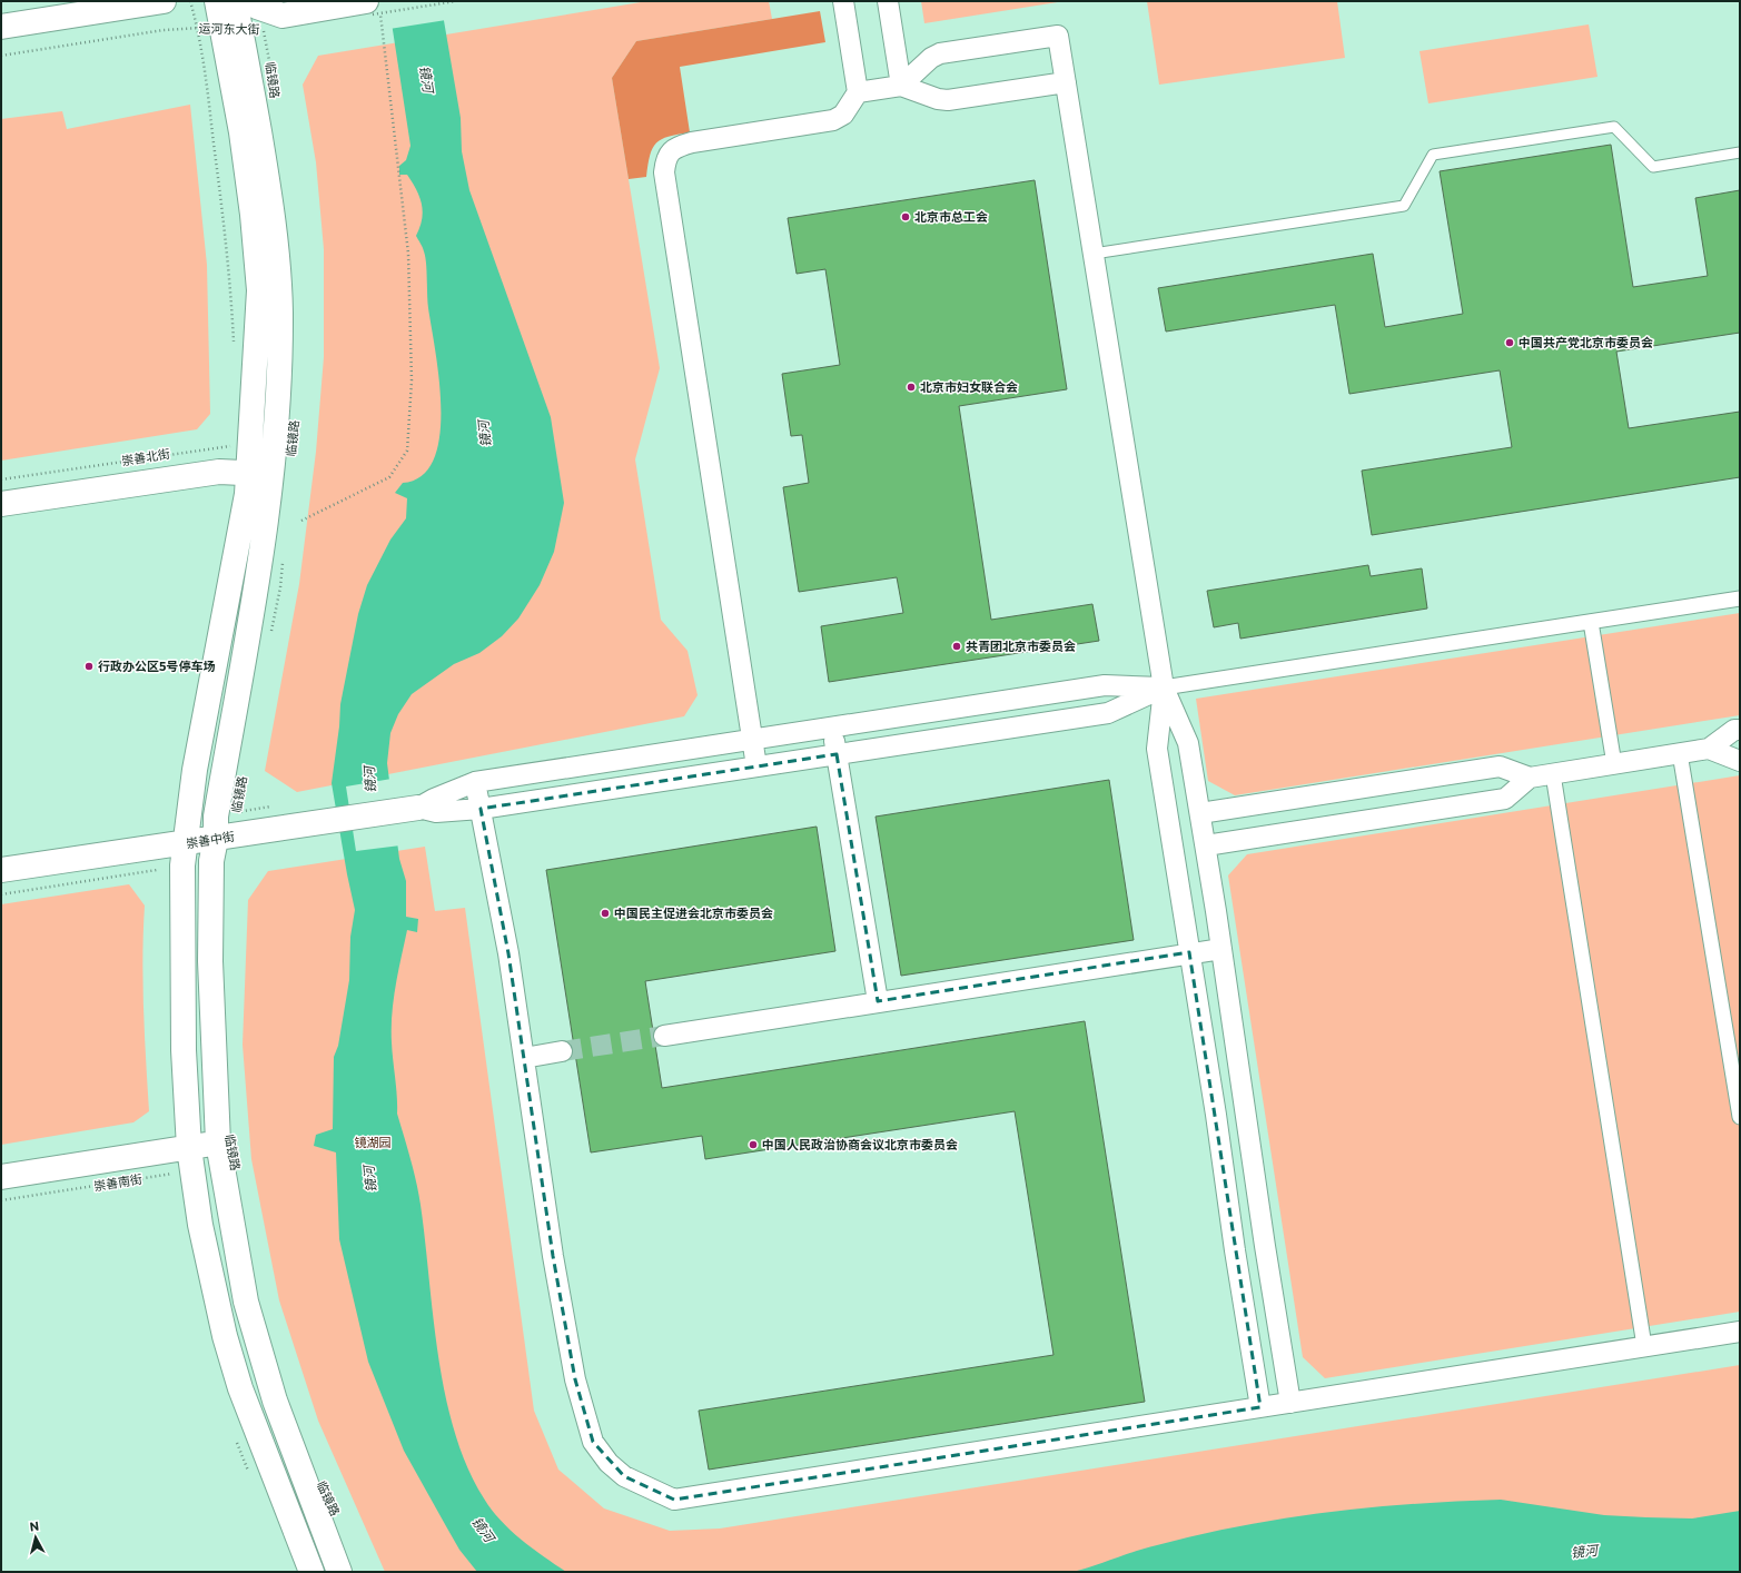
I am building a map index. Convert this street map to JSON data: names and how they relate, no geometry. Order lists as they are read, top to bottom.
{
  "streets": {
    "street": [
      "临镜路",
      "崇善北街",
      "崇善中街",
      "崇善南街"
    ],
    "path": ["运河东大街"]
  },
  "crossings": [
    ["运河东大街", "临镜路"],
    ["临镜路", "崇善北街"],
    ["临镜路", "崇善中街"],
    ["临镜路", "崇善南街"]
  ],
  "water": ["镜河"],
  "parks": ["镜湖园"],
  "places": [
    "北京市总工会",
    "中国共产党北京市委员会",
    "北京市妇女联合会",
    "共青团北京市委员会",
    "行政办公区5号停车场",
    "中国民主促进会北京市委员会",
    "中国人民政治协商会议北京市委员会"
  ],
  "north": "top"
}
